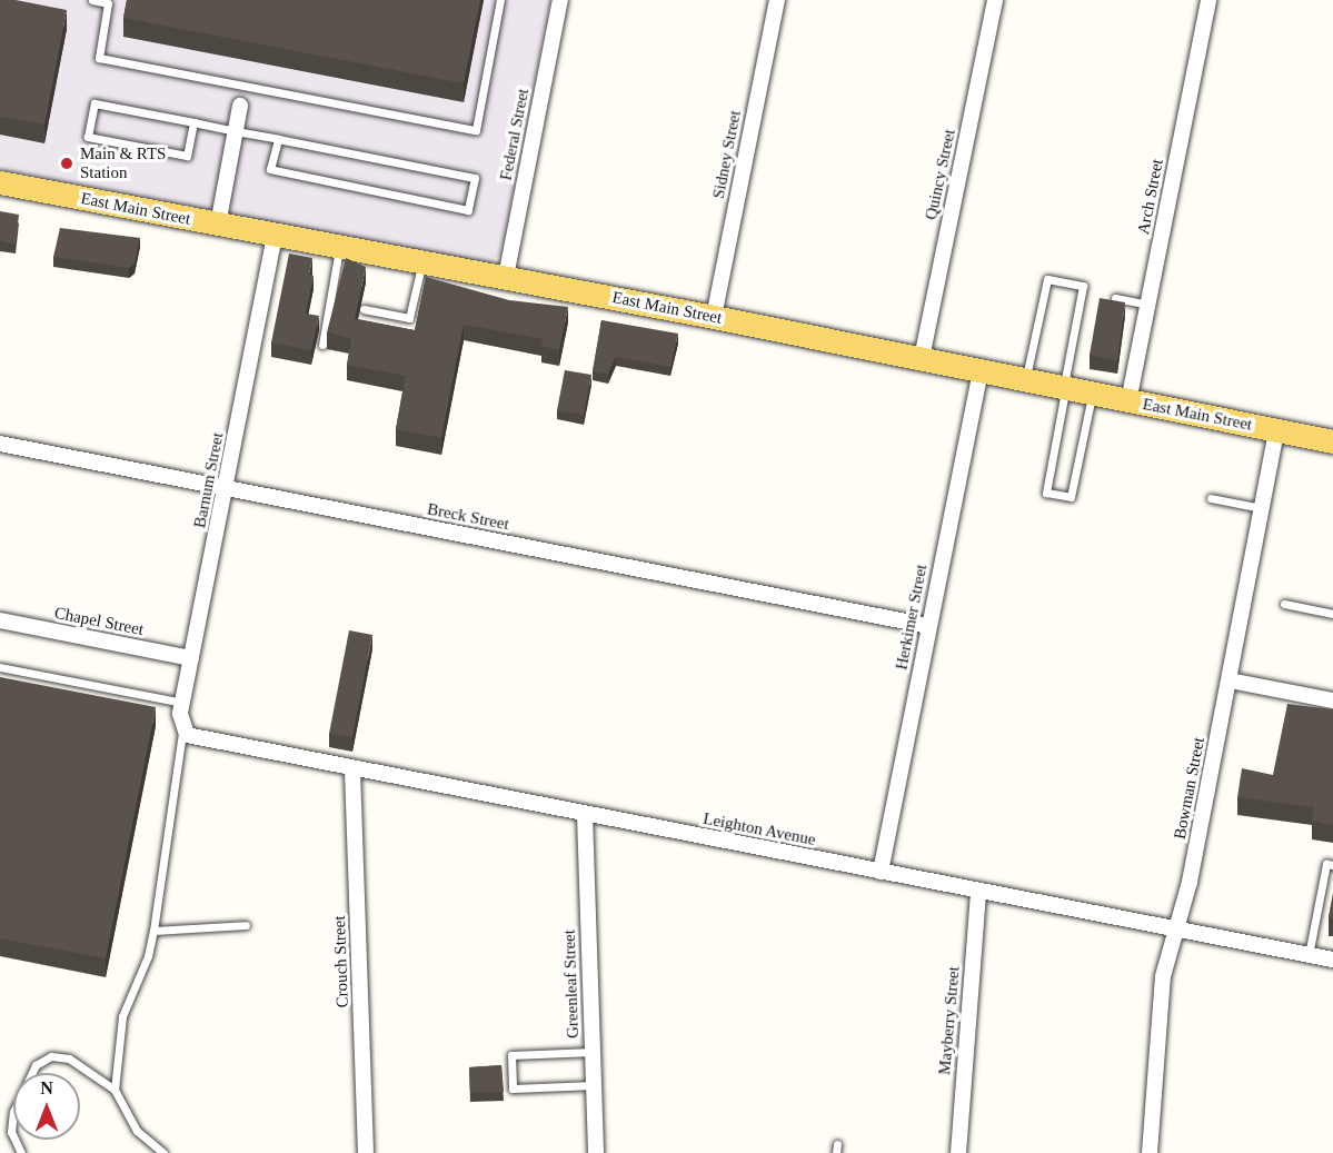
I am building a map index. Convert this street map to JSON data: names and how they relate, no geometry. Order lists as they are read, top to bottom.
{
  "streets": {
    "main road": ["East Main Street"],
    "street": [
      "Federal Street",
      "Sidney Street",
      "Quincy Street",
      "Arch Street",
      "Barnum Street",
      "Breck Street",
      "Herkimer Street",
      "Chapel Street",
      "Bowman Street",
      "Leighton Avenue",
      "Crouch Street",
      "Greenleaf Street",
      "Mayberry Street"
    ]
  },
  "crossings": [
    ["Federal Street", "East Main Street"],
    ["Sidney Street", "East Main Street"],
    ["Quincy Street", "East Main Street"],
    ["Arch Street", "East Main Street"],
    ["East Main Street", "Barnum Street"],
    ["East Main Street", "Herkimer Street"],
    ["East Main Street", "Bowman Street"],
    ["Barnum Street", "Breck Street"],
    ["Barnum Street", "Chapel Street"],
    ["Barnum Street", "Leighton Avenue"],
    ["Breck Street", "Herkimer Street"],
    ["Herkimer Street", "Leighton Avenue"],
    ["Bowman Street", "Leighton Avenue"],
    ["Leighton Avenue", "Crouch Street"],
    ["Leighton Avenue", "Greenleaf Street"],
    ["Leighton Avenue", "Mayberry Street"]
  ],
  "places": ["Main & RTS Station"],
  "north": "top"
}
